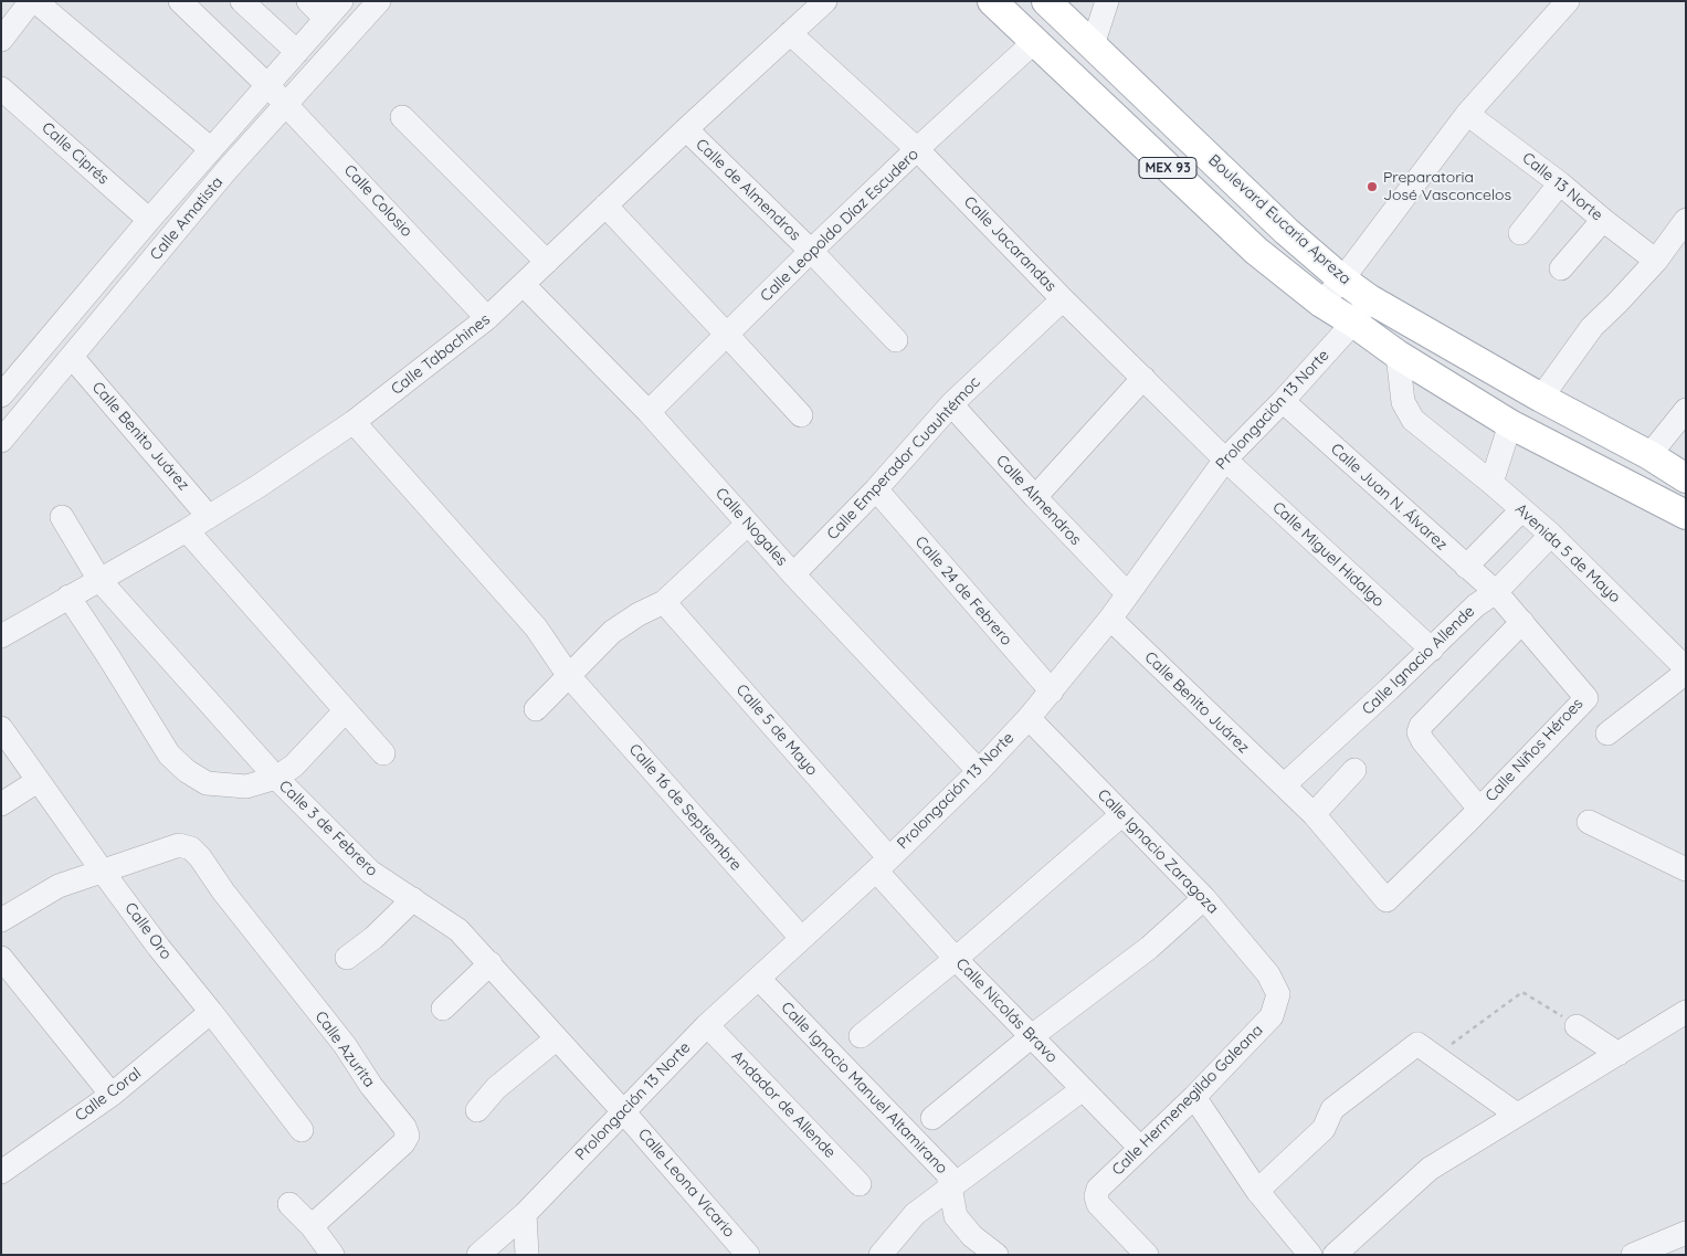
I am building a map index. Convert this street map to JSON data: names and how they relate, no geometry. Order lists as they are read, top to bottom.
{
  "streets": {
    "main road": ["MEX 93", "Boulevard Eucaria Apreza"],
    "street": [
      "Calle Ciprés",
      "Calle 13 Norte",
      "Calle de Almendros",
      "Calle Colosio",
      "Calle Amatista",
      "Calle Leopoldo Díaz Escudero",
      "Calle Jacarandas",
      "Calle Tabachines",
      "Prolongación 13 Norte",
      "Calle Benito Juárez",
      "Calle Emperador Cuauhtémoc",
      "Calle Juan N. Álvarez",
      "Calle Almendros",
      "Calle Nogales",
      "Avenida 5 de Mayo",
      "Calle Miguel Hidalgo",
      "Calle 24 de Febrero",
      "Calle Ignacio Allende",
      "Calle 5 de Mayo",
      "Calle Niños Héroes",
      "Calle 16 de Septiembre",
      "Calle 3 de Febrero",
      "Calle Ignacio Zaragoza",
      "Calle Oro",
      "Calle Nicolás Bravo",
      "Calle Azurita",
      "Calle Ignacio Manuel Altamirano",
      "Calle Coral",
      "Calle Hermenegildo Galeana",
      "Andador de Allende",
      "Calle Leona Vicario"
    ]
  },
  "crossings": [
    ["Calle Ciprés", "Calle Amatista"],
    ["MEX 93", "Boulevard Eucaria Apreza"],
    ["MEX 93", "Calle Leopoldo Díaz Escudero"],
    ["MEX 93", "Prolongación 13 Norte"],
    ["MEX 93", "Avenida 5 de Mayo"],
    ["Calle de Almendros", "Calle Leopoldo Díaz Escudero"],
    ["Calle de Almendros", "Calle Tabachines"],
    ["Calle Colosio", "Calle Amatista"],
    ["Calle Colosio", "Calle Tabachines"],
    ["Calle Amatista", "Calle Benito Juárez"],
    ["Boulevard Eucaria Apreza", "Prolongación 13 Norte"],
    ["Calle Leopoldo Díaz Escudero", "Calle Jacarandas"],
    ["Calle Leopoldo Díaz Escudero", "Calle Nogales"],
    ["Calle Jacarandas", "Calle Tabachines"],
    ["Calle Jacarandas", "Prolongación 13 Norte"],
    ["Calle Jacarandas", "Calle Emperador Cuauhtémoc"],
    ["Calle Jacarandas", "Calle Miguel Hidalgo"],
    ["Calle Tabachines", "Calle Benito Juárez"],
    ["Calle Tabachines", "Calle Nogales"],
    ["Calle Tabachines", "Calle 16 de Septiembre"],
    ["Calle Tabachines", "Calle 3 de Febrero"],
    ["Prolongación 13 Norte", "Calle Benito Juárez"],
    ["Prolongación 13 Norte", "Calle Juan N. Álvarez"],
    ["Prolongación 13 Norte", "Calle Almendros"],
    ["Prolongación 13 Norte", "Calle Nogales"],
    ["Prolongación 13 Norte", "Calle Miguel Hidalgo"],
    ["Prolongación 13 Norte", "Calle 24 de Febrero"],
    ["Prolongación 13 Norte", "Calle 5 de Mayo"],
    ["Prolongación 13 Norte", "Calle 16 de Septiembre"],
    ["Prolongación 13 Norte", "Calle 3 de Febrero"],
    ["Prolongación 13 Norte", "Calle Ignacio Zaragoza"],
    ["Prolongación 13 Norte", "Calle Nicolás Bravo"],
    ["Prolongación 13 Norte", "Calle Ignacio Manuel Altamirano"],
    ["Prolongación 13 Norte", "Andador de Allende"],
    ["Prolongación 13 Norte", "Calle Leona Vicario"],
    ["Calle Benito Juárez", "Calle Ignacio Allende"],
    ["Calle Benito Juárez", "Calle Niños Héroes"],
    ["Calle Emperador Cuauhtémoc", "Calle Almendros"],
    ["Calle Emperador Cuauhtémoc", "Calle Nogales"],
    ["Calle Emperador Cuauhtémoc", "Calle 24 de Febrero"],
    ["Calle Juan N. Álvarez", "Calle Ignacio Allende"],
    ["Calle Juan N. Álvarez", "Calle Niños Héroes"],
    ["Avenida 5 de Mayo", "Calle Ignacio Allende"],
    ["Calle Miguel Hidalgo", "Calle Ignacio Allende"],
    ["Calle Ignacio Allende", "Calle Niños Héroes"],
    ["Calle 5 de Mayo", "Calle Nicolás Bravo"],
    ["Calle 3 de Febrero", "Calle Leona Vicario"],
    ["Calle Ignacio Zaragoza", "Calle Hermenegildo Galeana"],
    ["Calle Oro", "Calle Azurita"],
    ["Calle Oro", "Calle Coral"],
    ["Calle Nicolás Bravo", "Calle Hermenegildo Galeana"]
  ],
  "places": ["Preparatoria José Vasconcelos"]
}
